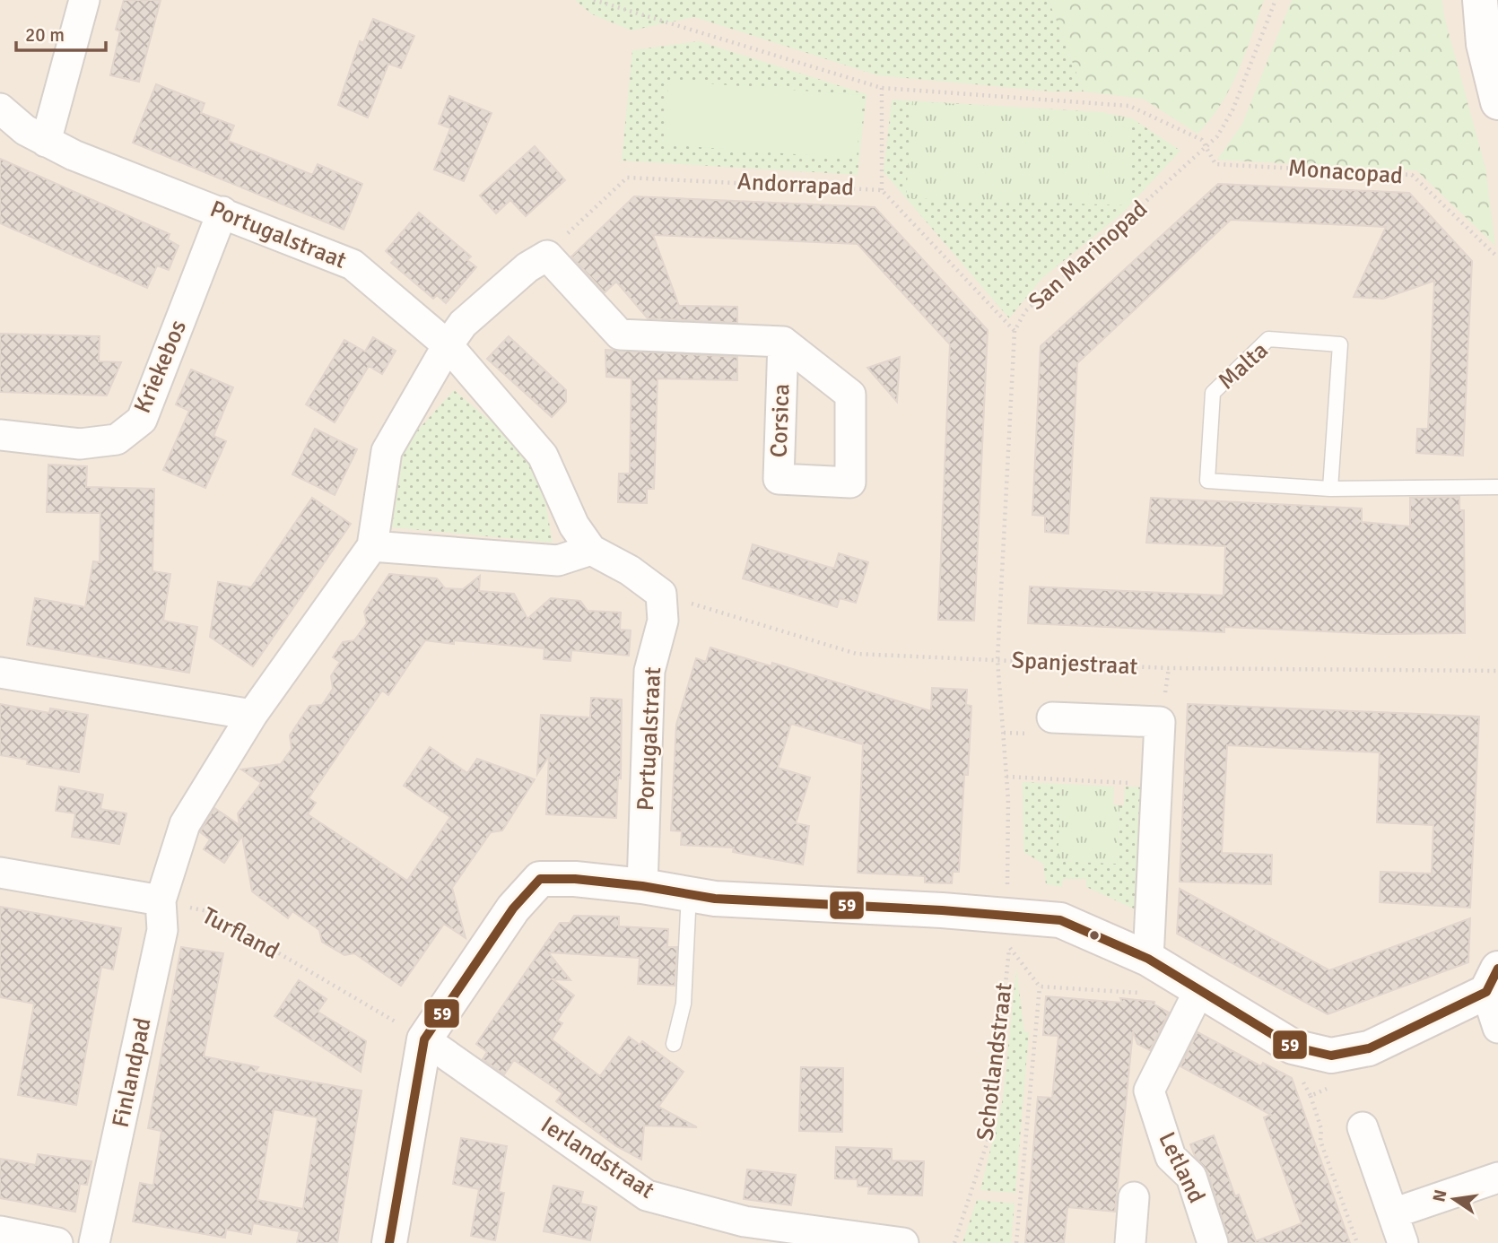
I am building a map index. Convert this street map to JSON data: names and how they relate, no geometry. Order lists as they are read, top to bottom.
{
  "streets": {
    "street": [
      "Portugalstraat",
      "Kriekebos",
      "Corsica",
      "Finlandpad",
      "Ierlandstraat",
      "Letland"
    ],
    "lane": ["Malta"],
    "path": [
      "Monacopad",
      "Andorrapad",
      "San Marinopad",
      "Spanjestraat",
      "Turfland",
      "Schotlandstraat"
    ]
  },
  "crossings": [
    ["Monacopad", "San Marinopad"],
    ["Andorrapad", "San Marinopad"],
    ["Portugalstraat", "Kriekebos"],
    ["Portugalstraat", "Spanjestraat"],
    ["San Marinopad", "Spanjestraat"],
    ["San Marinopad", "Schotlandstraat"],
    ["Turfland", "Finlandpad"],
    ["Turfland", "Ierlandstraat"]
  ],
  "lines": ["transit line 59"],
  "scale_bar": "20 m",
  "north": "left"
}
